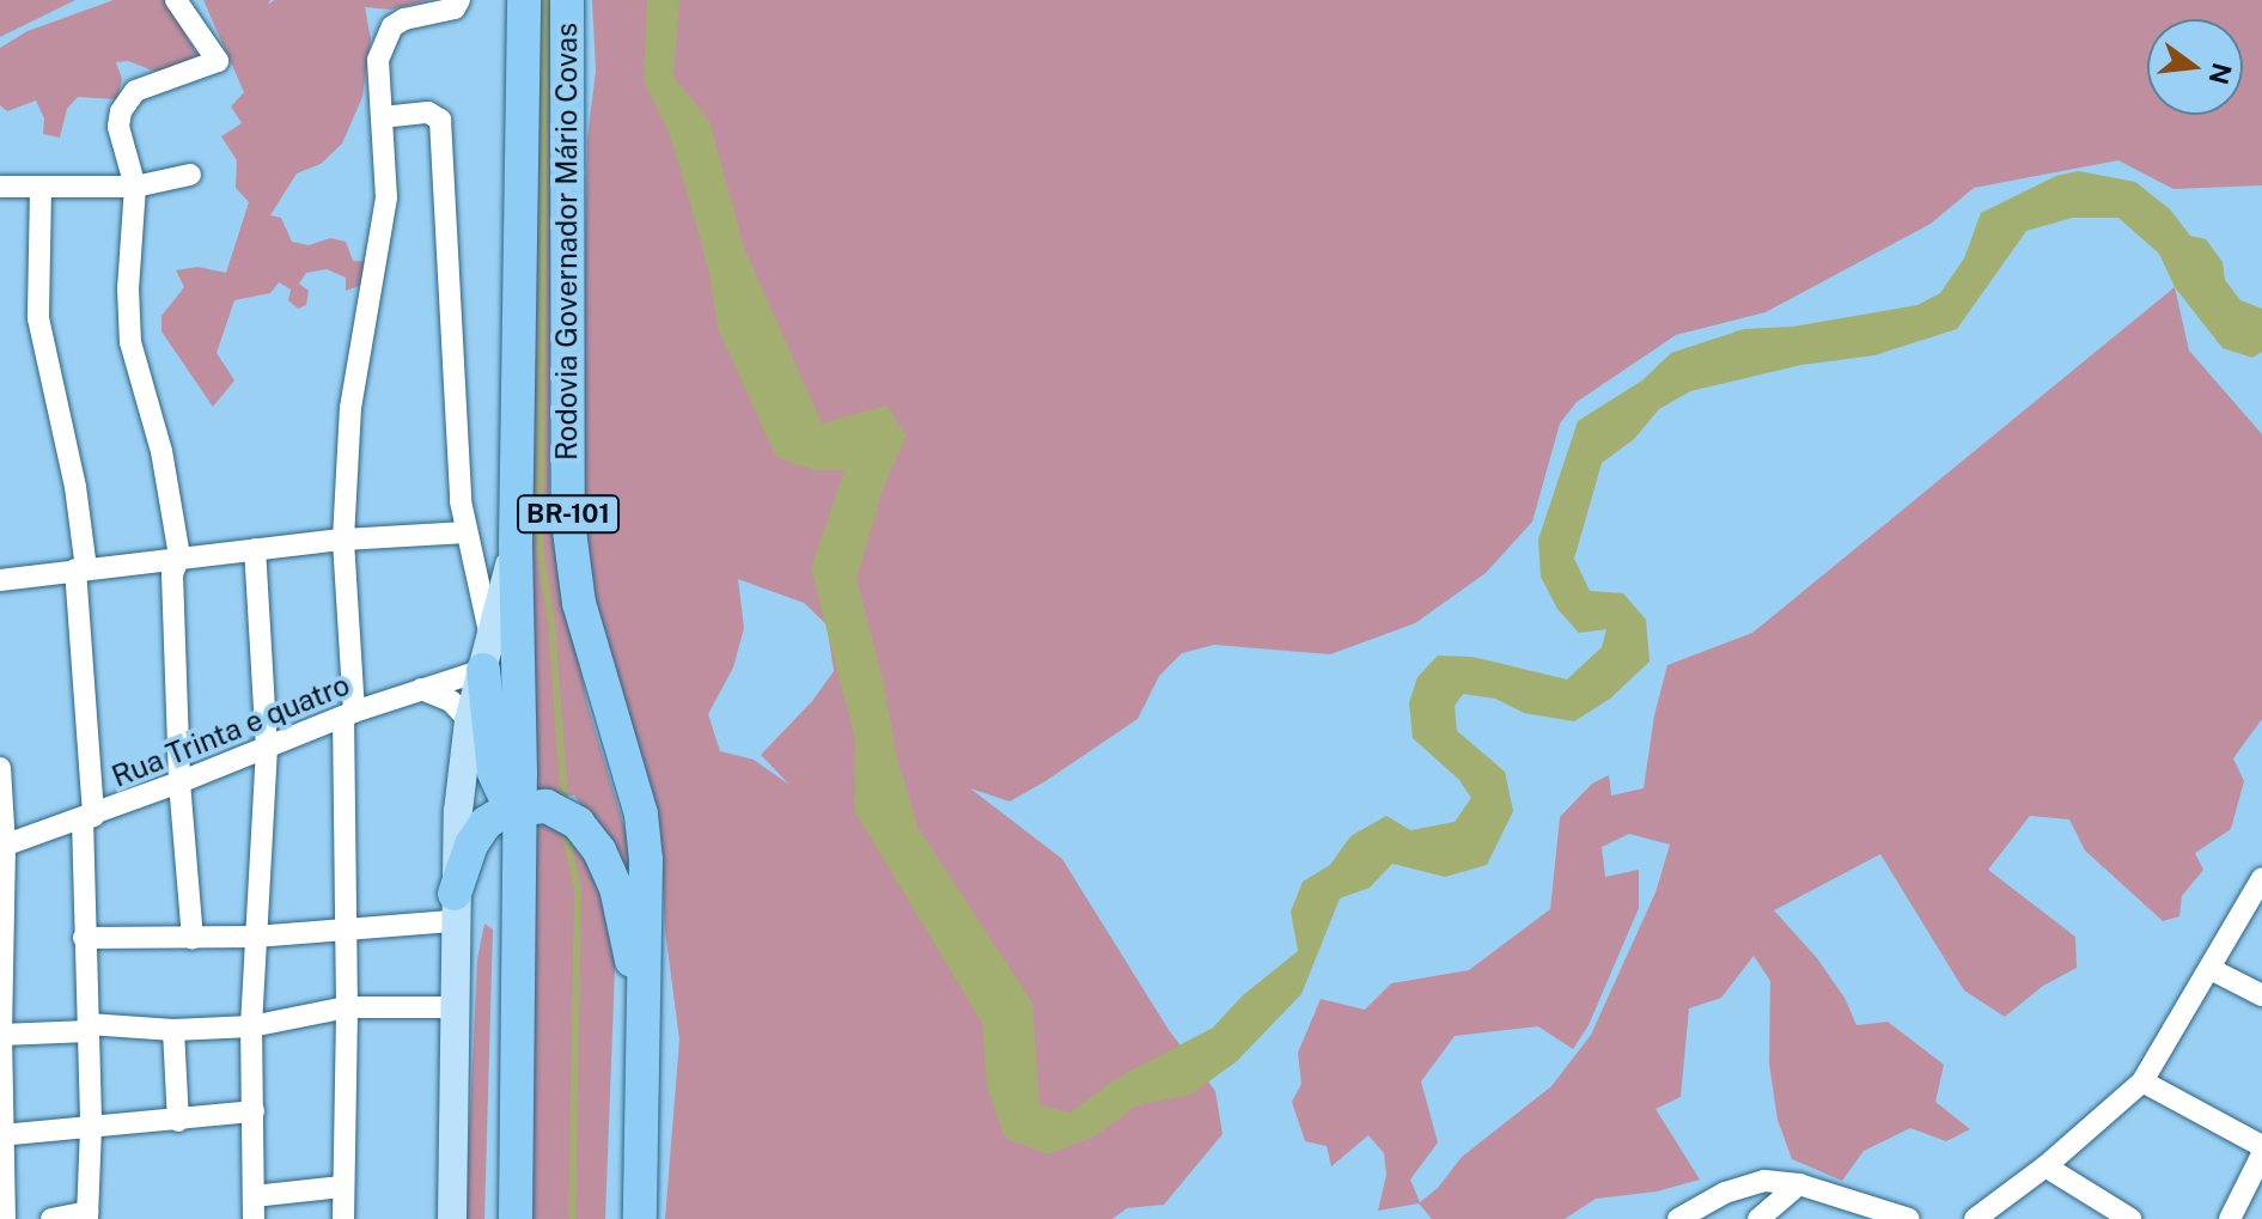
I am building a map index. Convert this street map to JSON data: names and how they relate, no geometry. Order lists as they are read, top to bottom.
{
  "streets": {
    "highway": ["Rodovia Governador Mário Covas", "BR-101"],
    "street": ["Rua Trinta e quatro"]
  },
  "north": "right"
}
